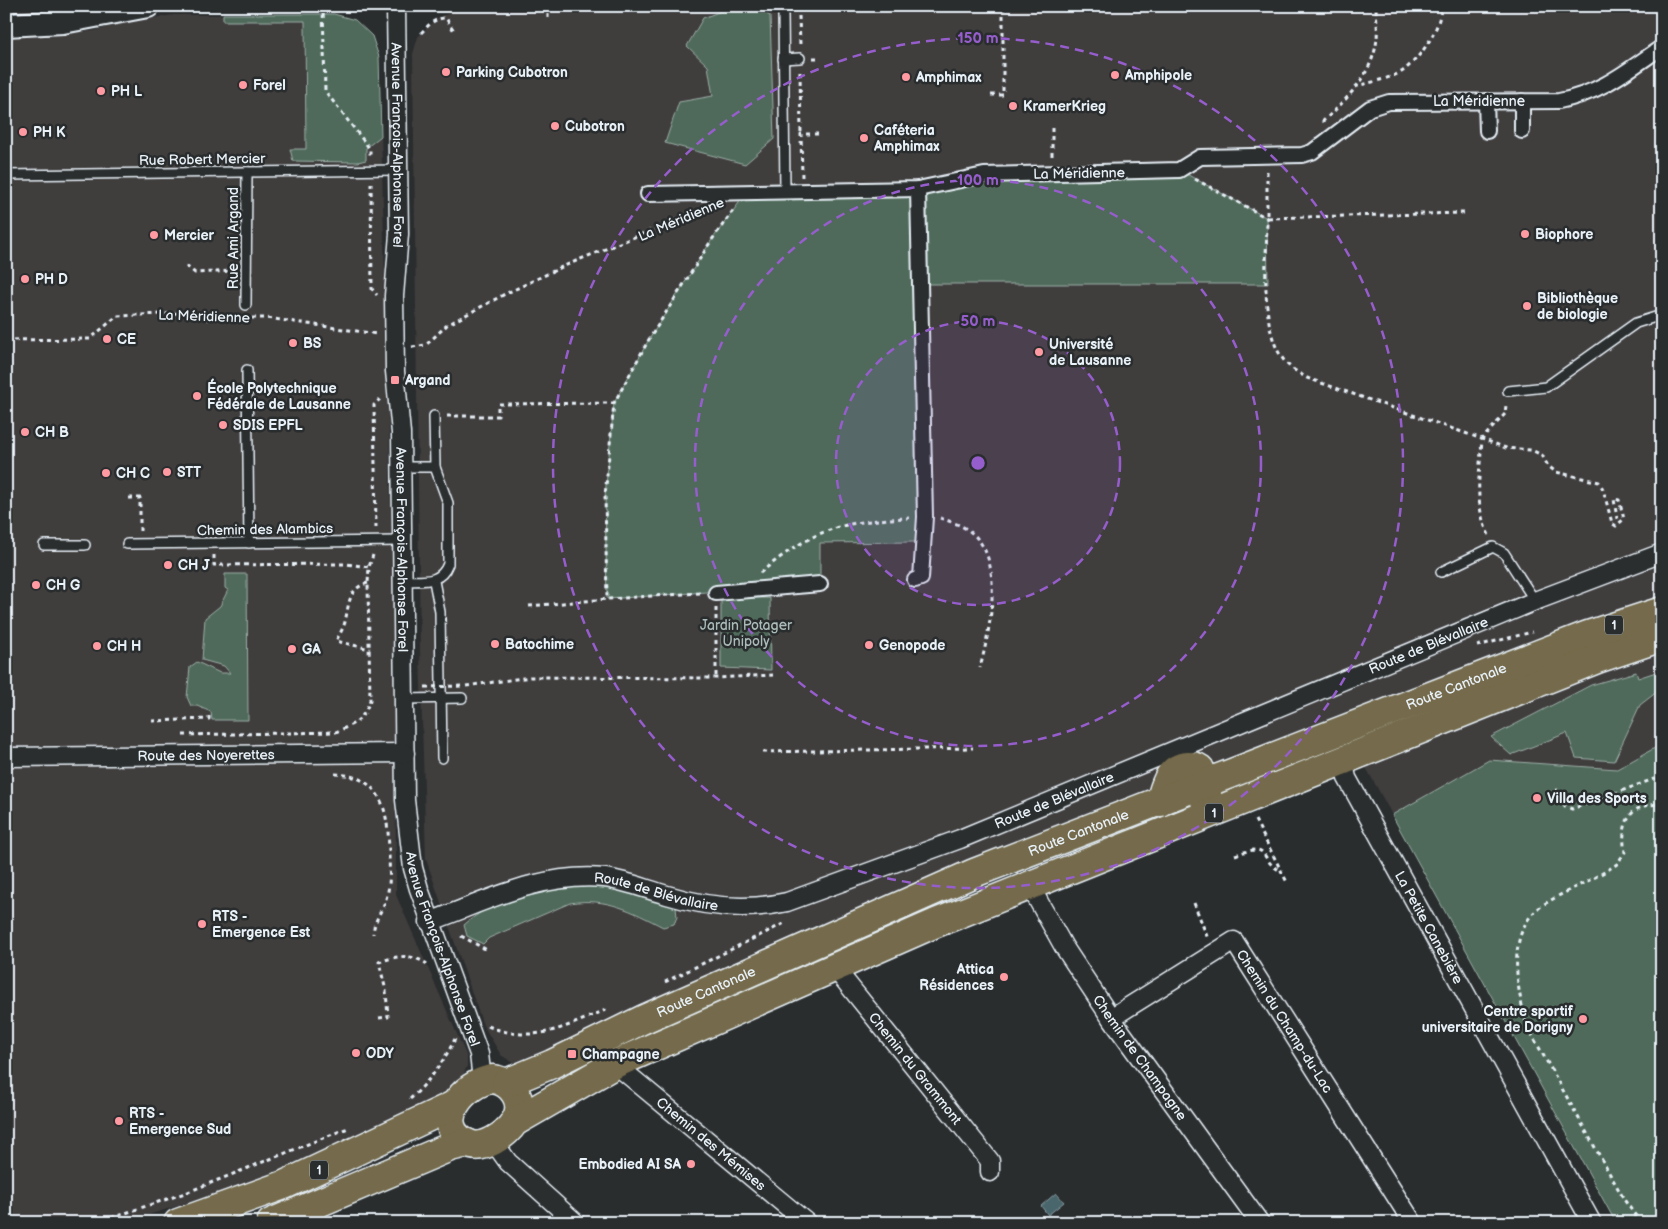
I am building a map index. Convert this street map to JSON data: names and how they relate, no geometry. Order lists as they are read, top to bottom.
{
  "streets": {
    "main road": ["1", "Route Cantonale"],
    "street": [
      "La Méridienne",
      "Avenue François-Alphonse Forel",
      "Route de Blévallaire",
      "Route des Noyerettes",
      "La Petite Canebière",
      "Chemin du Champ-du-Lac",
      "Chemin de Champagne",
      "Chemin du Grammont",
      "Chemin des Mémises"
    ],
    "lane": ["Rue Robert Mercier", "Rue Ami Argand", "Chemin des Alambics"]
  },
  "crossings": [
    ["Avenue François-Alphonse Forel", "Rue Robert Mercier"],
    ["Avenue François-Alphonse Forel", "Chemin des Alambics"],
    ["Avenue François-Alphonse Forel", "1"],
    ["Avenue François-Alphonse Forel", "Route de Blévallaire"],
    ["Avenue François-Alphonse Forel", "Route Cantonale"],
    ["Avenue François-Alphonse Forel", "Route des Noyerettes"],
    ["Rue Robert Mercier", "Rue Ami Argand"],
    ["1", "Route Cantonale"],
    ["Route Cantonale", "La Petite Canebière"],
    ["Route Cantonale", "Chemin de Champagne"],
    ["Route Cantonale", "Chemin du Grammont"],
    ["Route Cantonale", "Chemin des Mémises"],
    ["Chemin du Champ-du-Lac", "Chemin de Champagne"]
  ],
  "parks": ["Jardin Potager Unipoly"],
  "places": {
    "other": [
      "Parking Cubotron",
      "Amphipole",
      "Amphimax",
      "Forel",
      "PH L",
      "KramerKrieg",
      "Cubotron",
      "PH K",
      "Caféteria Amphimax",
      "Biophore",
      "Mercier",
      "PH D",
      "Bibliothèque de biologie",
      "CE",
      "BS",
      "Université de Lausanne",
      "École Polytechnique Fédérale de Lausanne",
      "SDIS EPFL",
      "CH B",
      "STT",
      "CH C",
      "CH J",
      "CH G",
      "Batochime",
      "Genopode",
      "CH H",
      "GA",
      "Villa des Sports",
      "RTS - Emergence Est",
      "Attica Résidences",
      "Centre sportif universitaire de Dorigny",
      "ODY",
      "RTS - Emergence Sud",
      "Embodied AI SA"
    ],
    "transit": ["Argand", "Champagne"]
  },
  "rings": ["150 m", "100 m", "50 m"]
}
